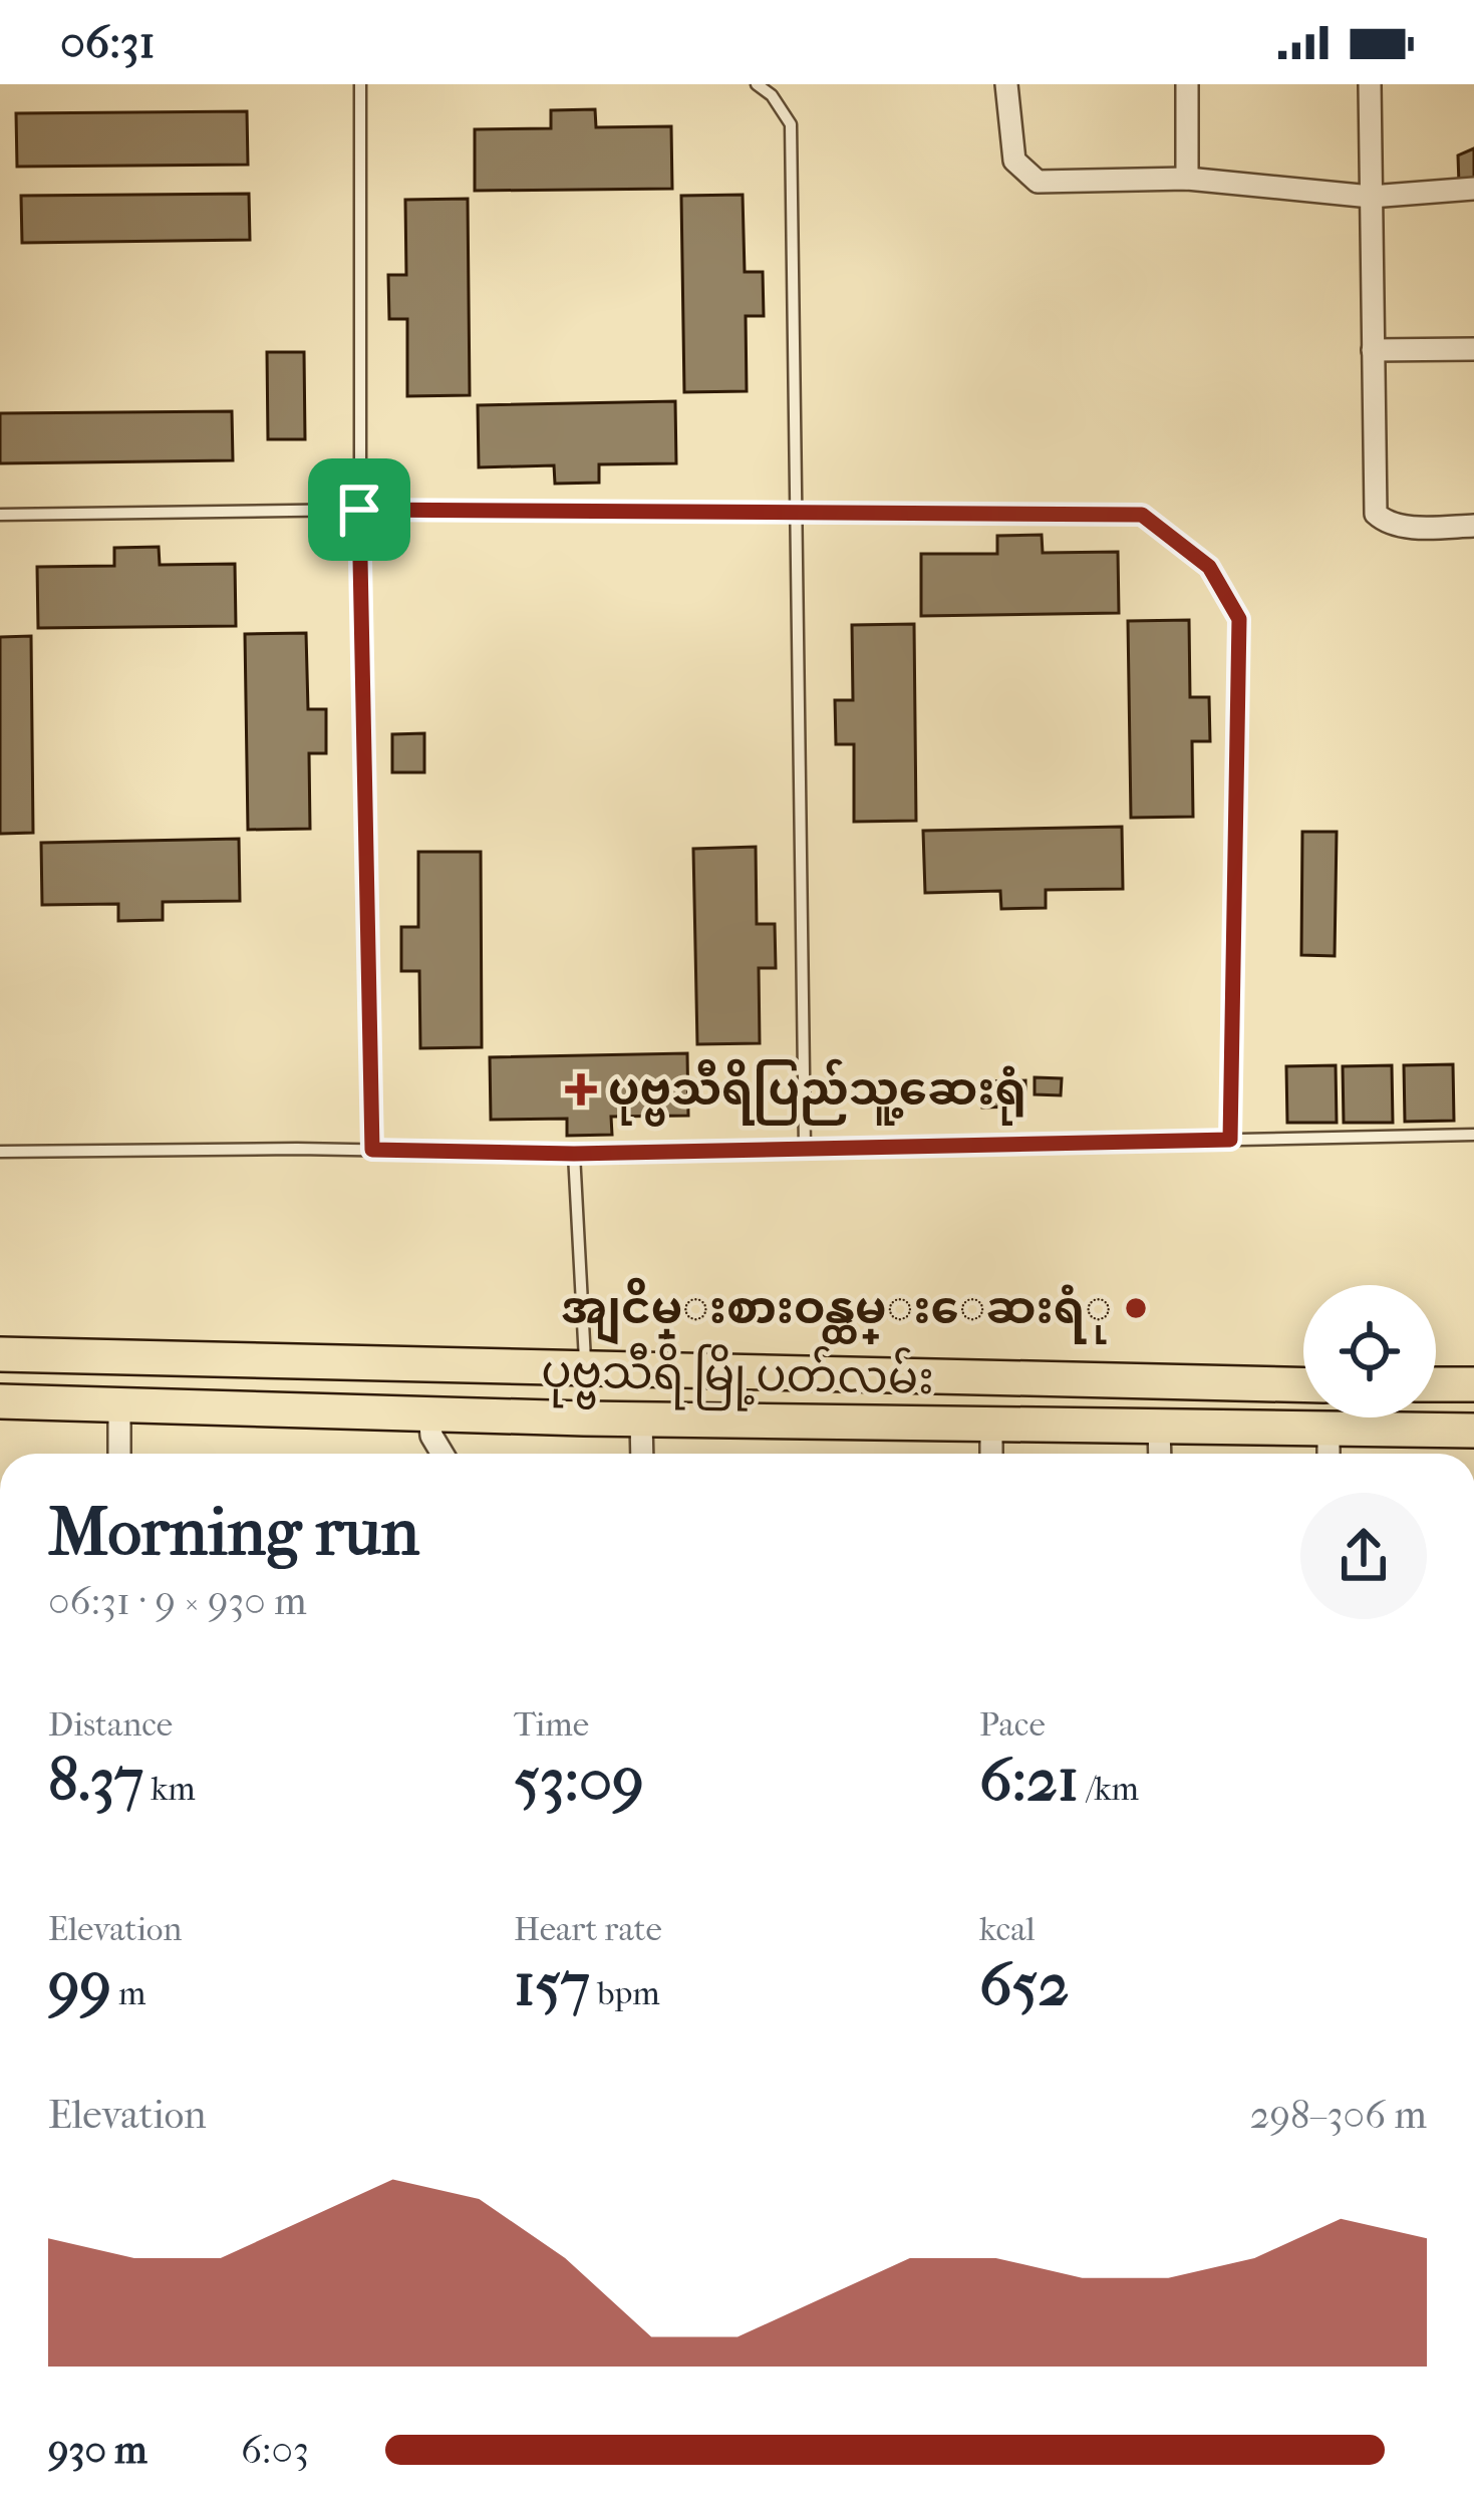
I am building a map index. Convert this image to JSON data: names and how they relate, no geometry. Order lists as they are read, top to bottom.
{
  "streets": {
    "main road": ["ပုဗ္ဗသီရိ မြို့ပတ်လမ်း"]
  },
  "places": {
    "health": ["ပုဗ္ဗသီရိပြည်သူ့ဆေးရုံ"],
    "other": ["အျငိမ္းစားဝန္ထမ္းေဆးရံု"]
  },
  "page": {
    "status": "06:31",
    "heading": ["Morning run", "06:31 · 9 × 930 m"],
    "stats": [
      ["Distance", "8.37 km"],
      ["Time", "53:09"],
      ["Pace", "6:21 /km"],
      ["Elevation", "99 m"],
      ["Heart rate", "157 bpm"],
      ["kcal", "652"]
    ],
    "chart": ["Elevation", "298–306 m"],
    "list": [
      {
        "name": "930 m",
        "note": "6:03"
      }
    ]
  }
}
